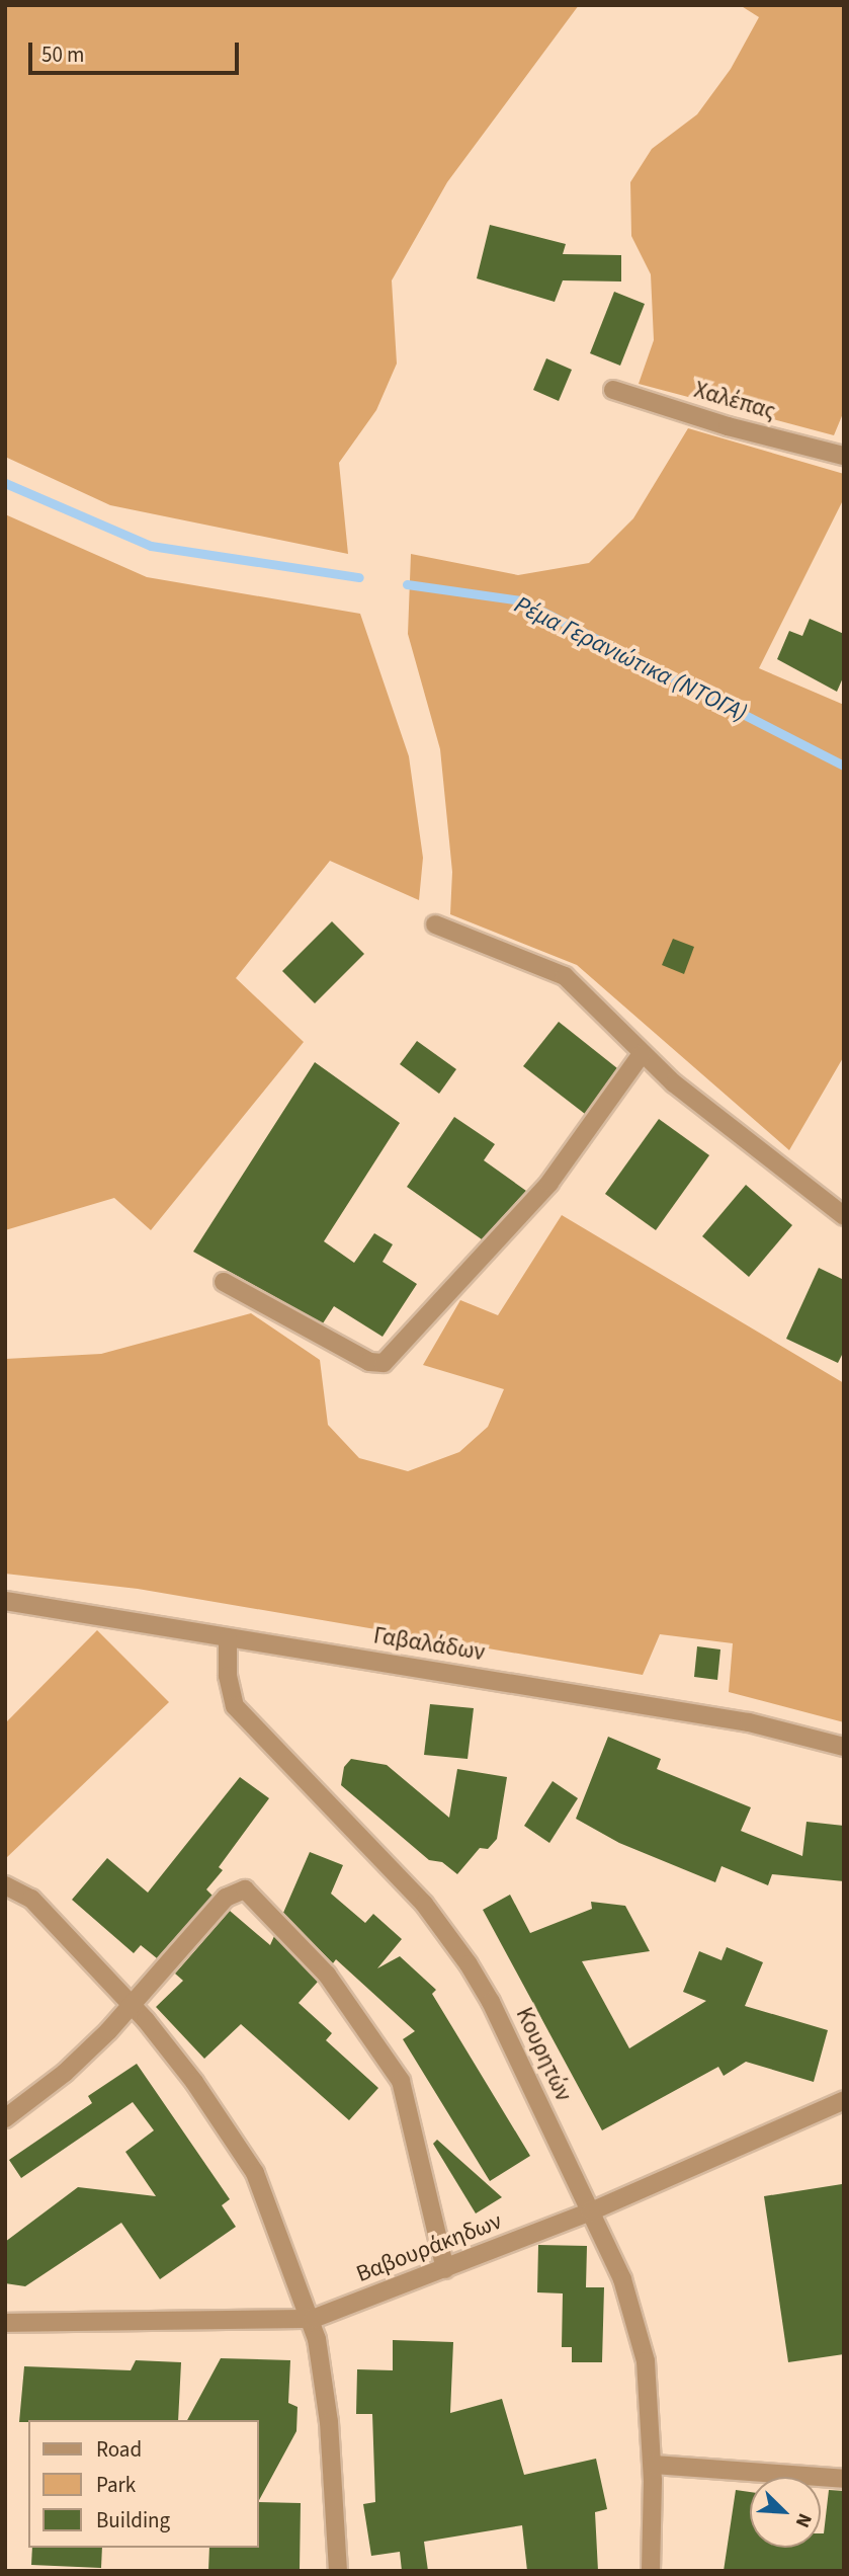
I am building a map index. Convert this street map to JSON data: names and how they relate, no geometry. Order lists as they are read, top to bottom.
{
  "streets": {
    "street": [
      "Χαλέπας",
      "Γαβαλάδων",
      "Κουρητών",
      "Βαβουράκηδων"
    ]
  },
  "crossings": [
    ["Γαβαλάδων", "Κουρητών"],
    ["Κουρητών", "Βαβουράκηδων"]
  ],
  "water": ["Ρέμα Γερανιώτικα (ΝΤΟΓΑ)"],
  "legend": ["Road", "Park", "Building"],
  "scale_bar": "50 m",
  "north": "bottom right"
}
